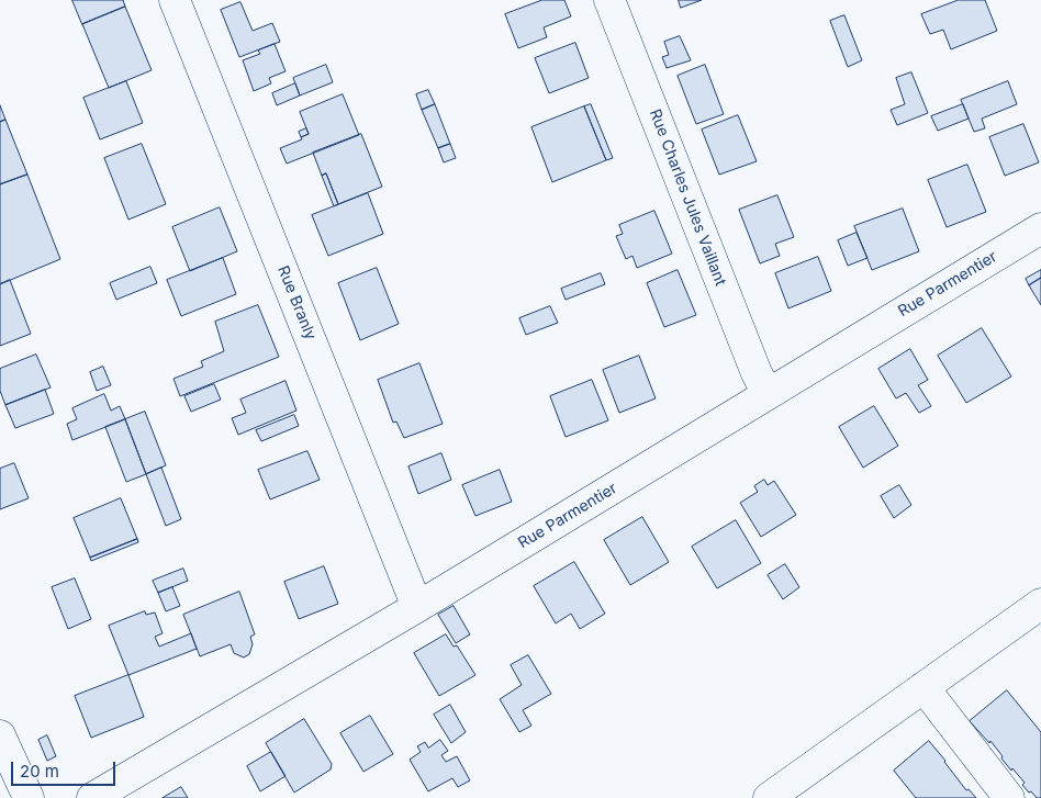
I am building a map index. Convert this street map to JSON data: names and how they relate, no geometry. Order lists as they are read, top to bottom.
{
  "streets": {
    "street": ["Rue Charles Jules Vaillant", "Rue Parmentier", "Rue Branly"]
  },
  "crossings": [
    ["Rue Charles Jules Vaillant", "Rue Parmentier"],
    ["Rue Parmentier", "Rue Branly"]
  ],
  "scale_bar": "20 m"
}
